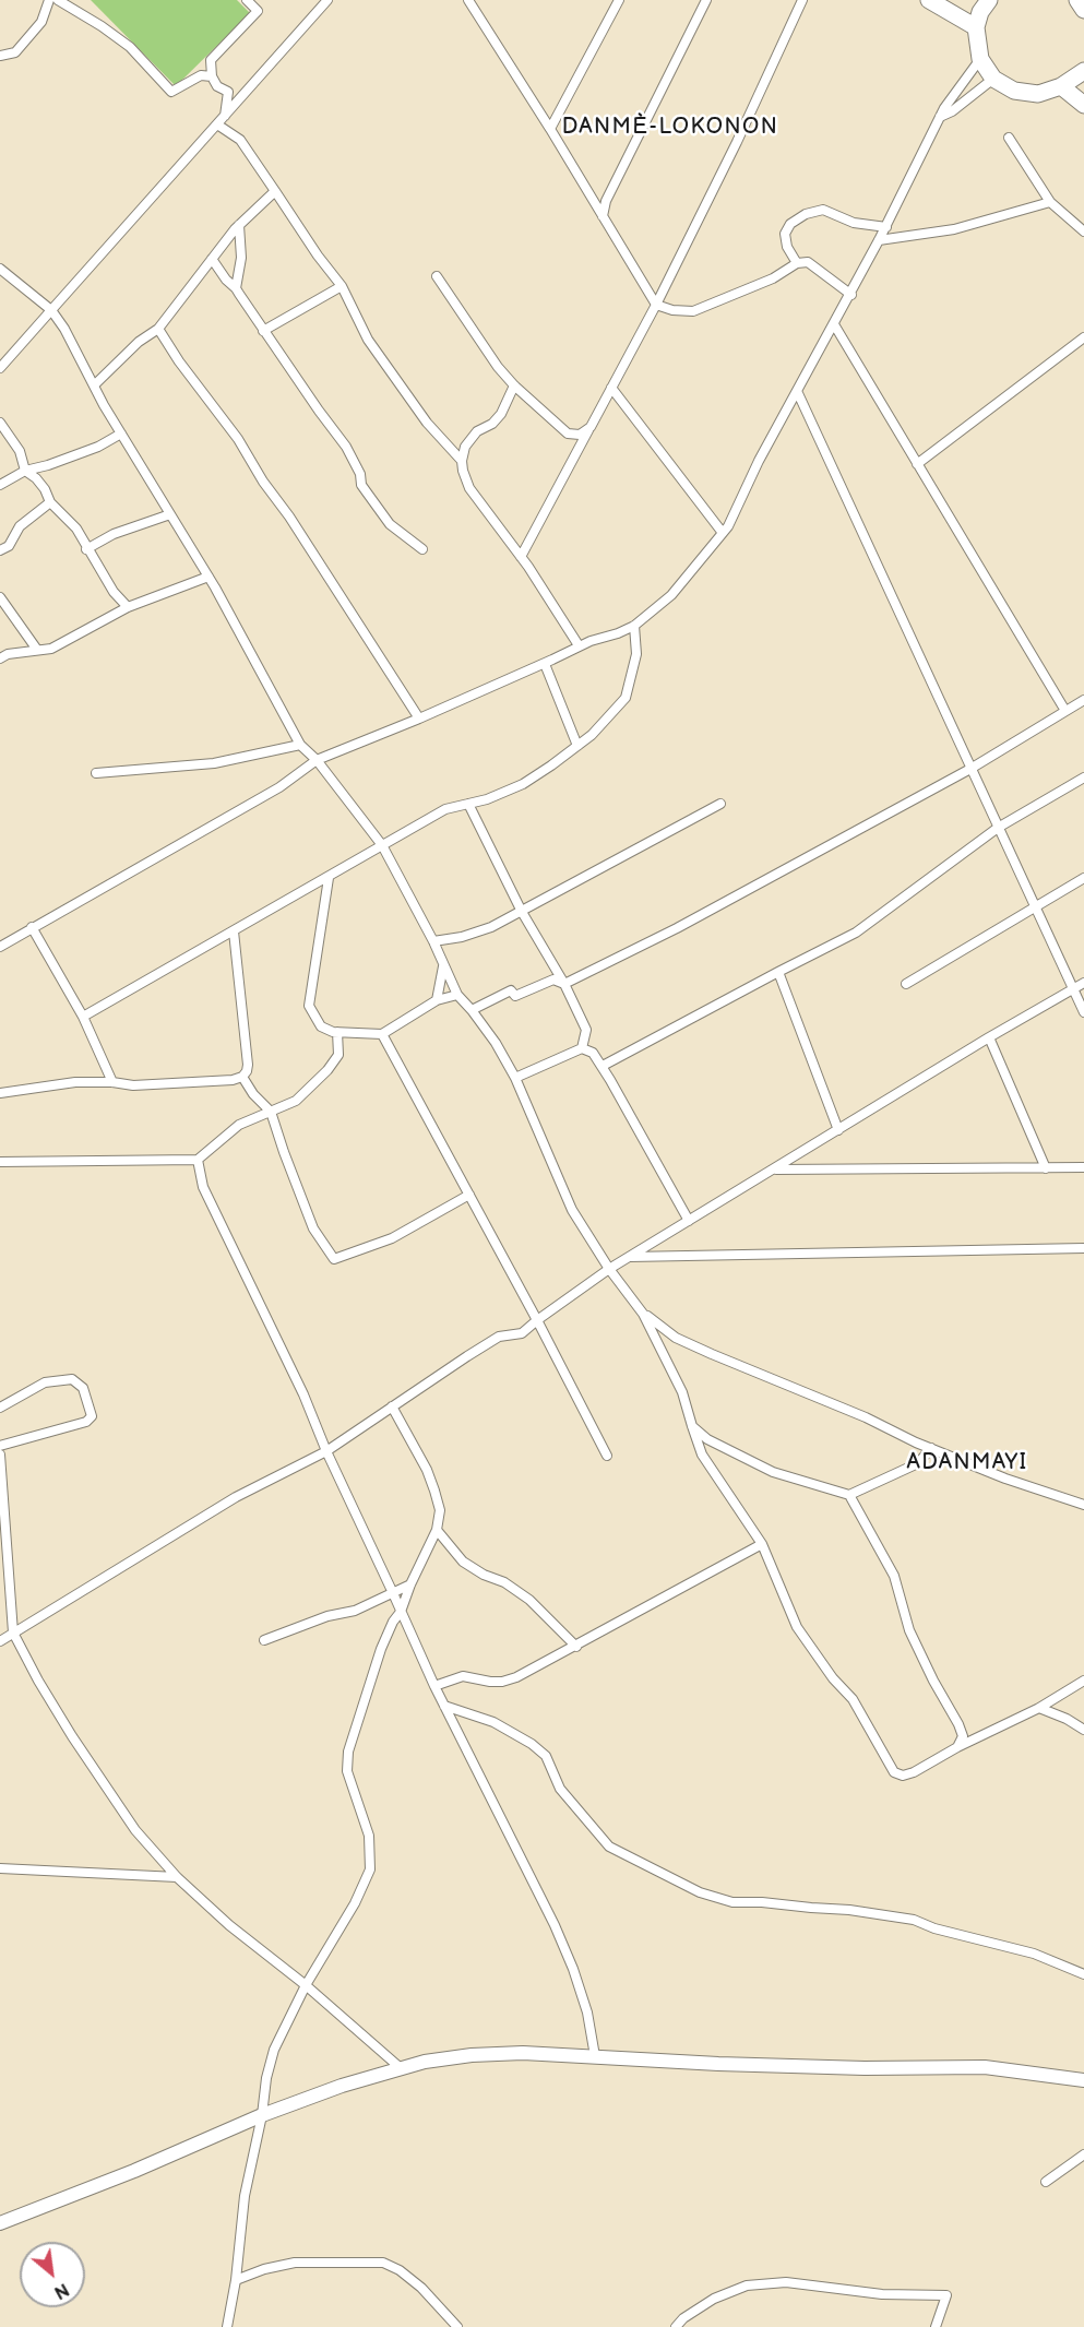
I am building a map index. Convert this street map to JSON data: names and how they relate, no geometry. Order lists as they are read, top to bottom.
{
  "districts": ["DANMÈ-LOKONON", "ADANMAYI"],
  "north": "bottom right"
}
